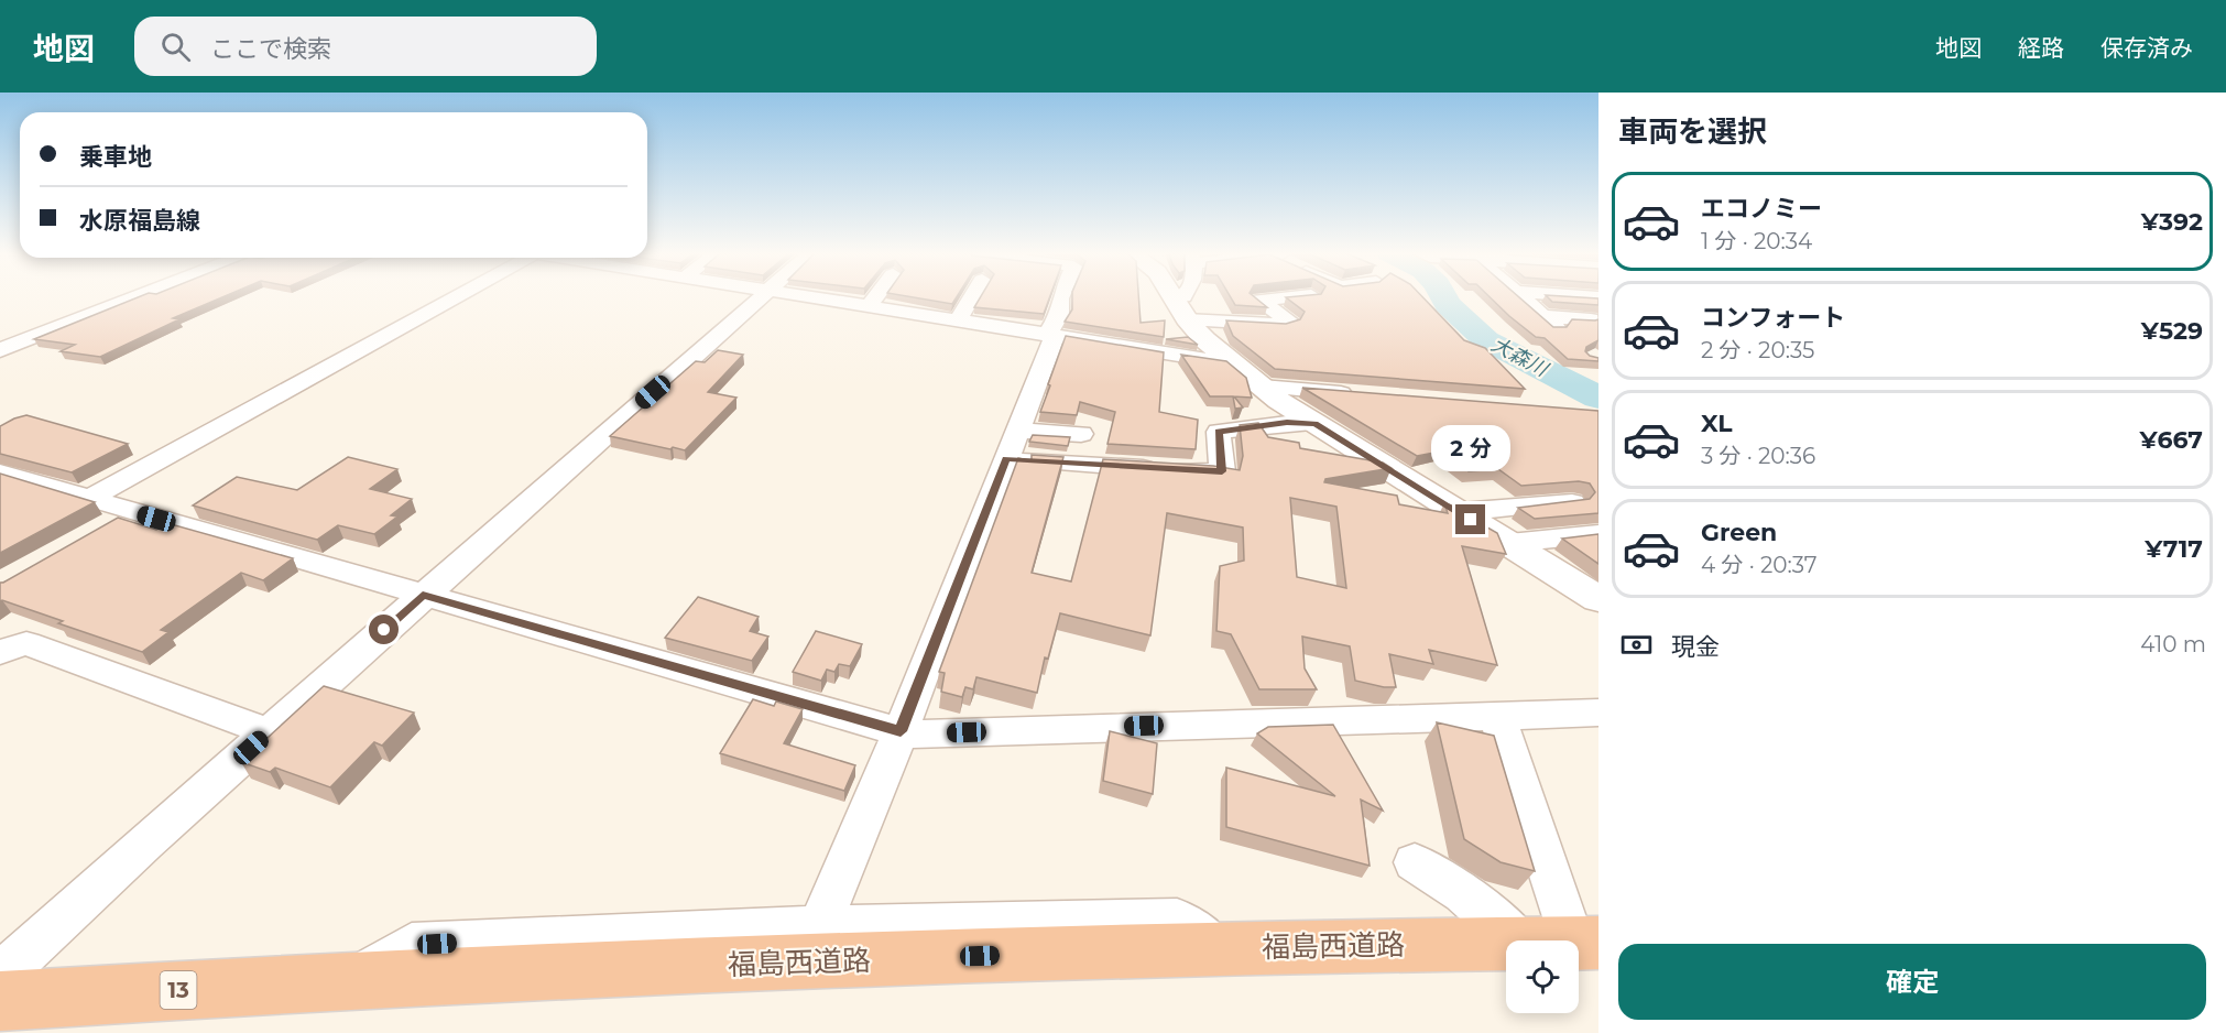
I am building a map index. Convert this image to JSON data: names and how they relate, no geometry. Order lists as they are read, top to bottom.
{
  "streets": {
    "highway": ["福島西道路", "13"]
  },
  "water": ["大森川"],
  "page": {
    "header": "地図",
    "search": "ここで検索",
    "nav": ["地図", "経路", "保存済み"],
    "heading": "車両を選択",
    "banner": ["乗車地", "水原福島線"],
    "list": [
      {
        "name": "エコノミー",
        "note": "1 分 · 20:34",
        "value": "¥392"
      },
      {
        "name": "コンフォート",
        "note": "2 分 · 20:35",
        "value": "¥529"
      },
      {
        "name": "XL",
        "note": "3 分 · 20:36",
        "value": "¥667"
      },
      {
        "name": "Green",
        "note": "4 分 · 20:37",
        "value": "¥717"
      }
    ],
    "bubble": "2 分",
    "pay": ["現金", "410 m"],
    "buttons": "確定"
  }
}
